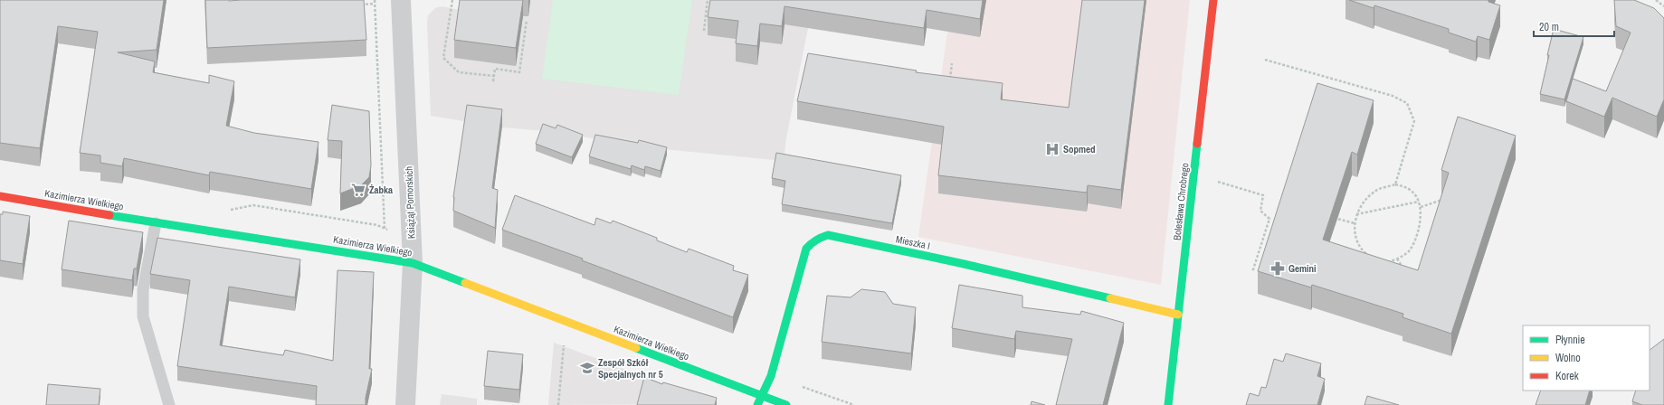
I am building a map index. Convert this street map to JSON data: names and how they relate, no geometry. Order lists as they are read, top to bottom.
{
  "streets": {
    "street": [
      "Kazimierza Wielkiego",
      "Bolesława Chrobrego",
      "Książąt Pomorskich",
      "Mieszka I"
    ]
  },
  "crossings": [
    ["Kazimierza Wielkiego", "Książąt Pomorskich"],
    ["Kazimierza Wielkiego", "Mieszka I"],
    ["Bolesława Chrobrego", "Mieszka I"]
  ],
  "places": {
    "hospital": ["Sopmed"],
    "supermarket": ["Żabka"],
    "pharmacy": ["Gemini"],
    "school or university": ["Zespół Szkół Specjalnych nr 5"]
  },
  "legend": ["Płynnie", "Wolno", "Korek"],
  "scale_bar": "20 m"
}
